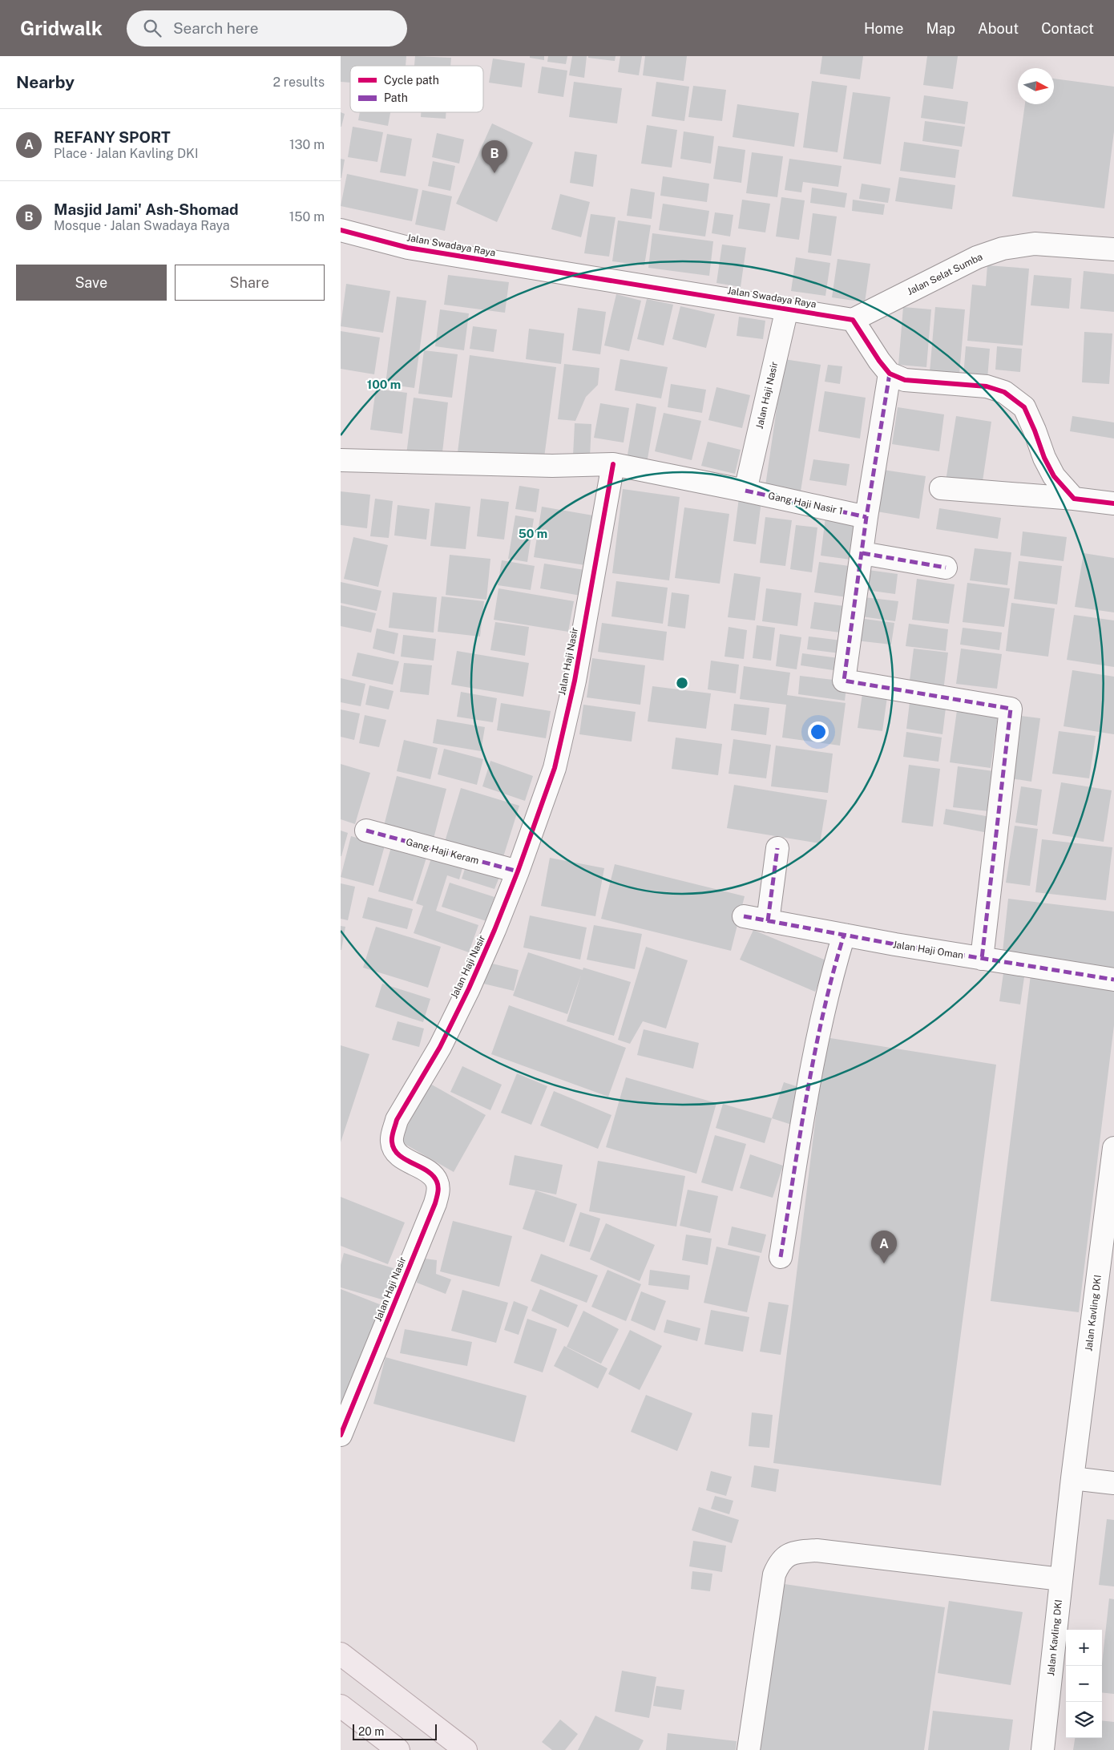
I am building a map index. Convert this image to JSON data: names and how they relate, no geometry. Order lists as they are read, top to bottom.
{
  "streets": {
    "street": [
      "Jalan Swadaya Raya",
      "Jalan Selat Sumba",
      "Jalan Haji Nasir",
      "Gang Haji Nasir 1",
      "Gang Haji Keram",
      "Jalan Haji Oman",
      "Jalan Kavling DKI"
    ]
  },
  "crossings": [
    ["Jalan Swadaya Raya", "Jalan Selat Sumba"],
    ["Jalan Swadaya Raya", "Jalan Haji Nasir"],
    ["Jalan Haji Nasir", "Gang Haji Nasir 1"],
    ["Jalan Haji Nasir", "Gang Haji Keram"]
  ],
  "legend": ["Cycle path", "Path"],
  "scale_bar": "20 m",
  "north": "right",
  "page": {
    "header": "Gridwalk",
    "search": "Search here",
    "nav": [
      "Home",
      "Map",
      "About",
      "Contact"
    ],
    "heading": ["Nearby", "2 results"],
    "list": [
      {
        "mark": "A",
        "name": "REFANY SPORT",
        "note": "Place · Jalan Kavling DKI",
        "value": "130 m"
      },
      {
        "mark": "B",
        "name": "Masjid Jami' Ash-Shomad",
        "note": "Mosque · Jalan Swadaya Raya",
        "value": "150 m"
      }
    ],
    "pins": ["B", "A"],
    "buttons": ["Save", "Share"],
    "map_buttons": ["+", "−"],
    "scale": "20 m"
  },
  "rings": ["100 m", "50 m"]
}
